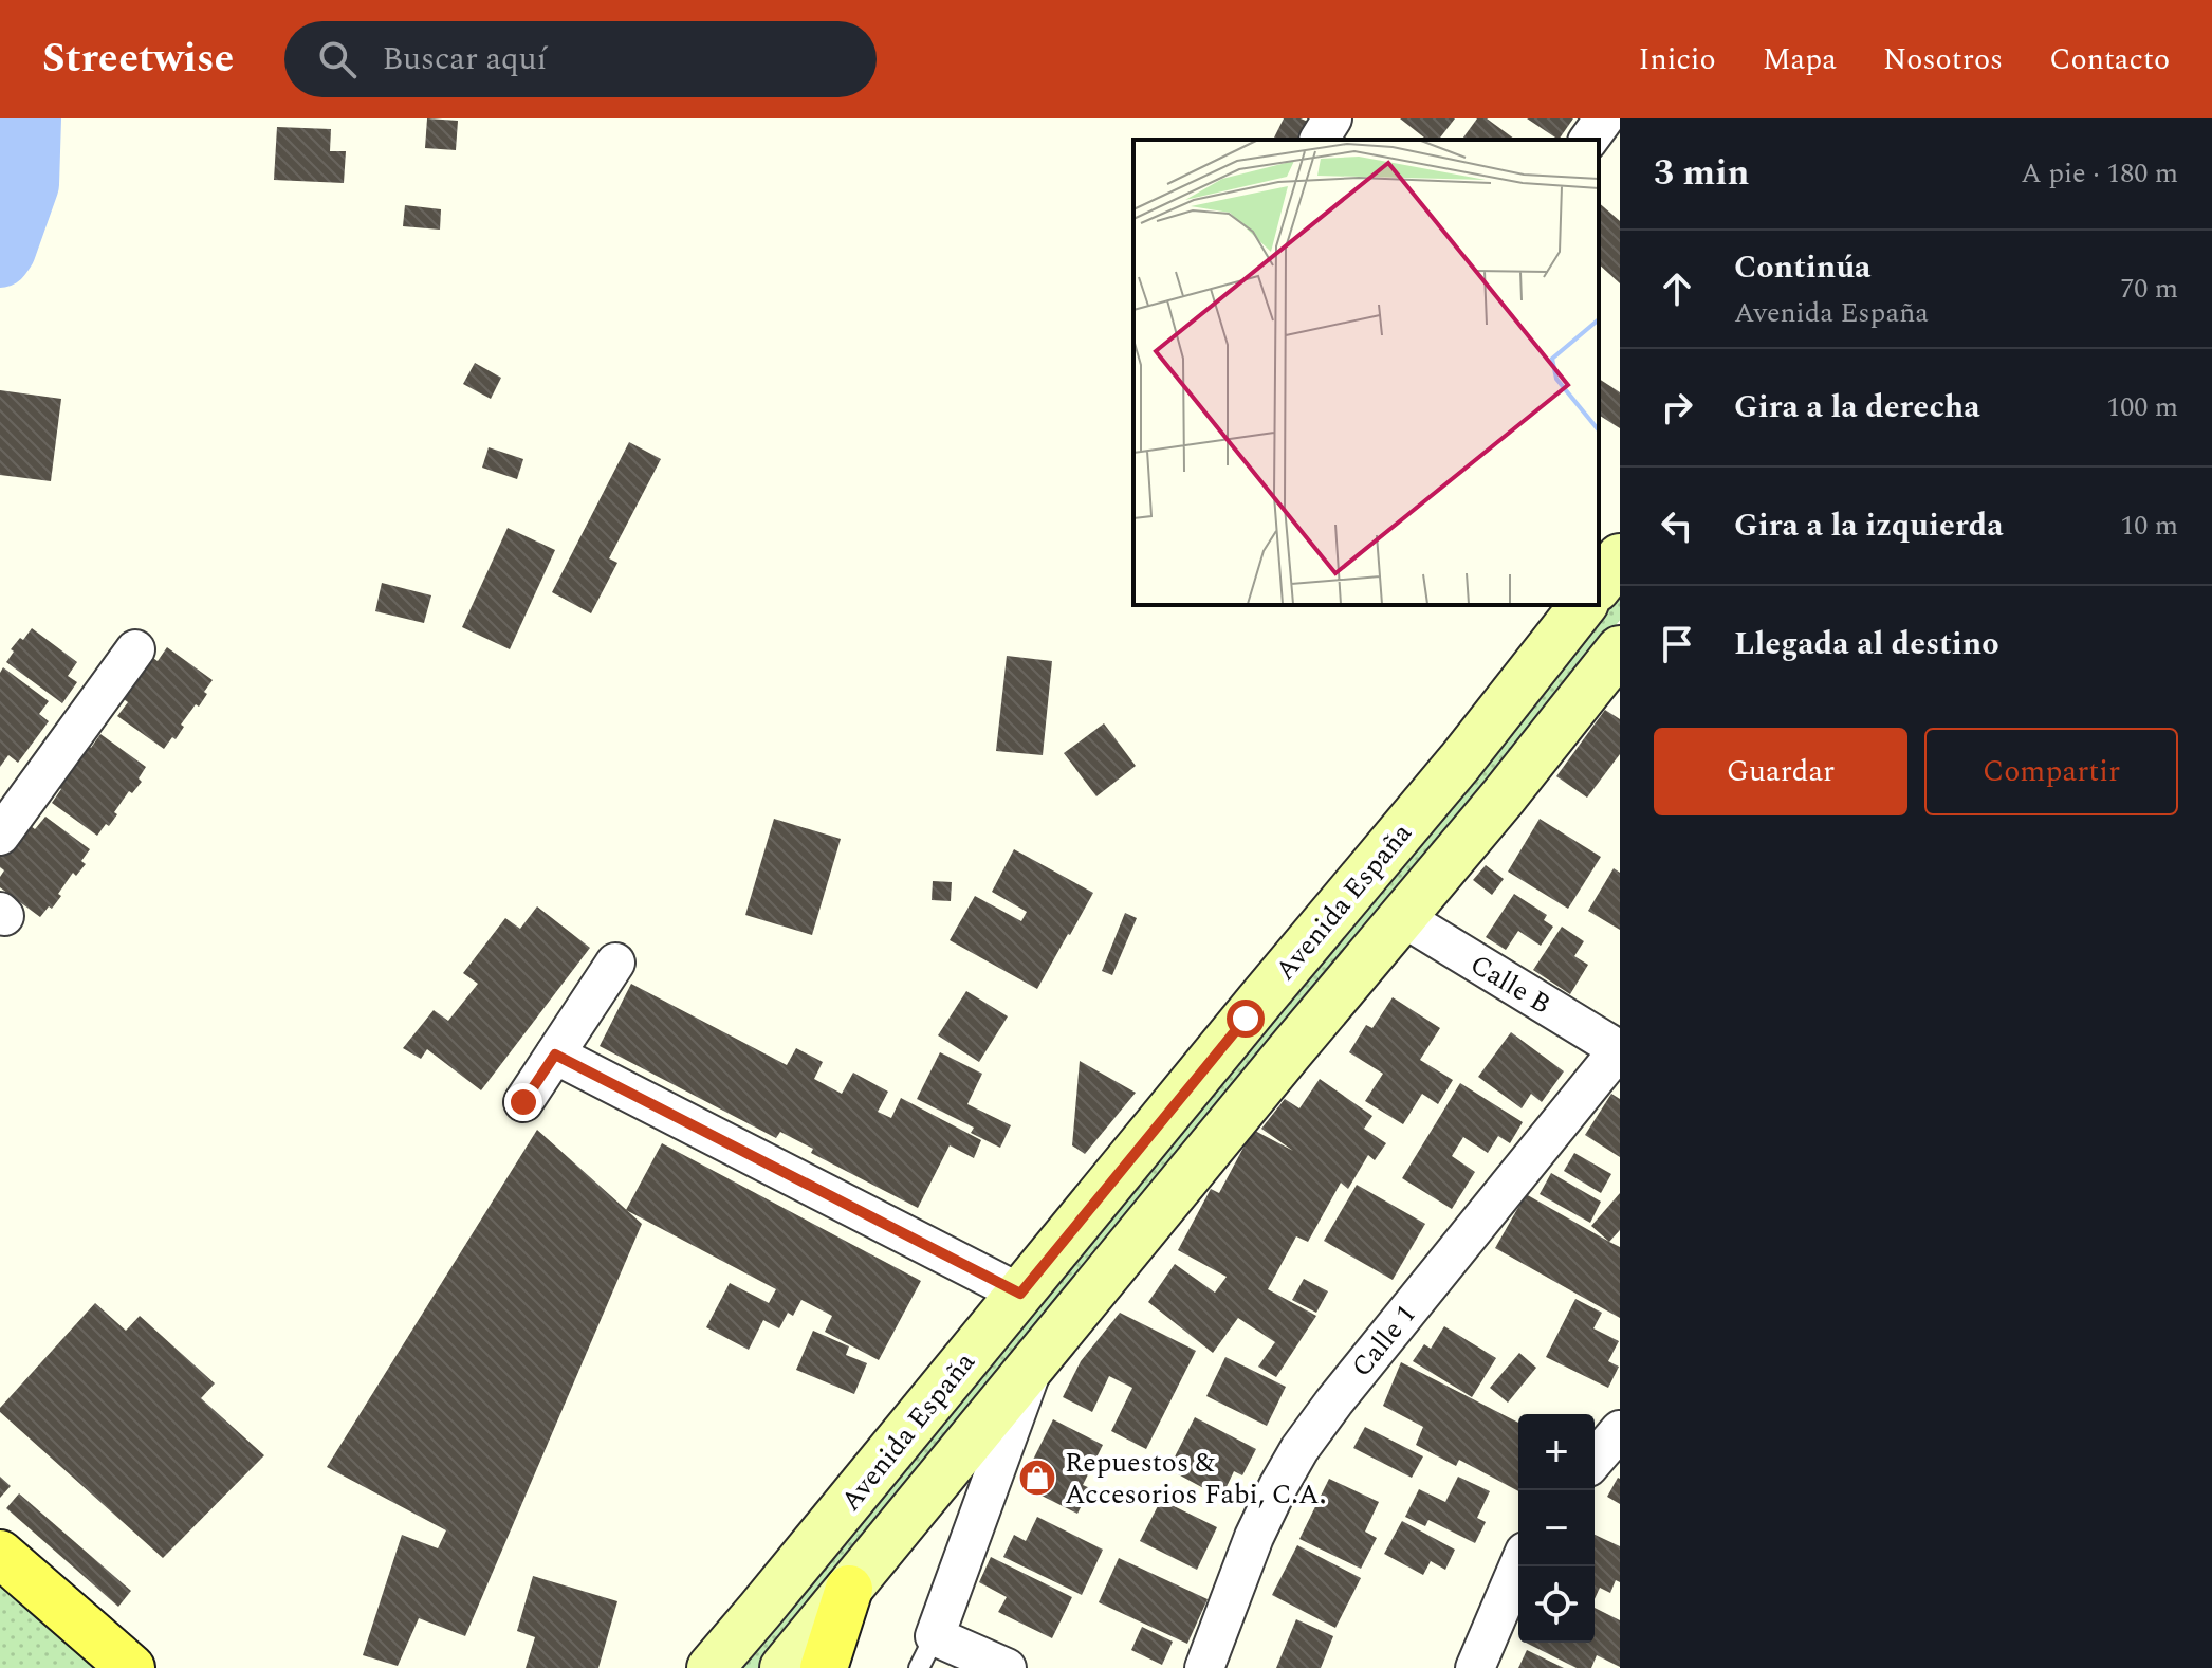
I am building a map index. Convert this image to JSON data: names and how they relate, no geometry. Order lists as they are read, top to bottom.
{
  "streets": {
    "main road": ["Avenida España"],
    "street": ["Calle B", "Calle 1"]
  },
  "crossings": [
    ["Avenida España", "Calle B"],
    ["Calle B", "Calle 1"]
  ],
  "places": {
    "shop": ["Repuestos & Accesorios Fabi, C.A."]
  },
  "page": {
    "header": "Streetwise",
    "search": "Buscar aquí",
    "nav": [
      "Inicio",
      "Mapa",
      "Nosotros",
      "Contacto"
    ],
    "heading": ["3 min", "A pie · 180 m"],
    "list": [
      ["Continúa", "Avenida España", "70 m"],
      ["Gira a la derecha", "100 m"],
      ["Gira a la izquierda", "10 m"],
      "Llegada al destino"
    ],
    "buttons": ["Guardar", "Compartir"],
    "map_buttons": ["+", "−"]
  }
}
